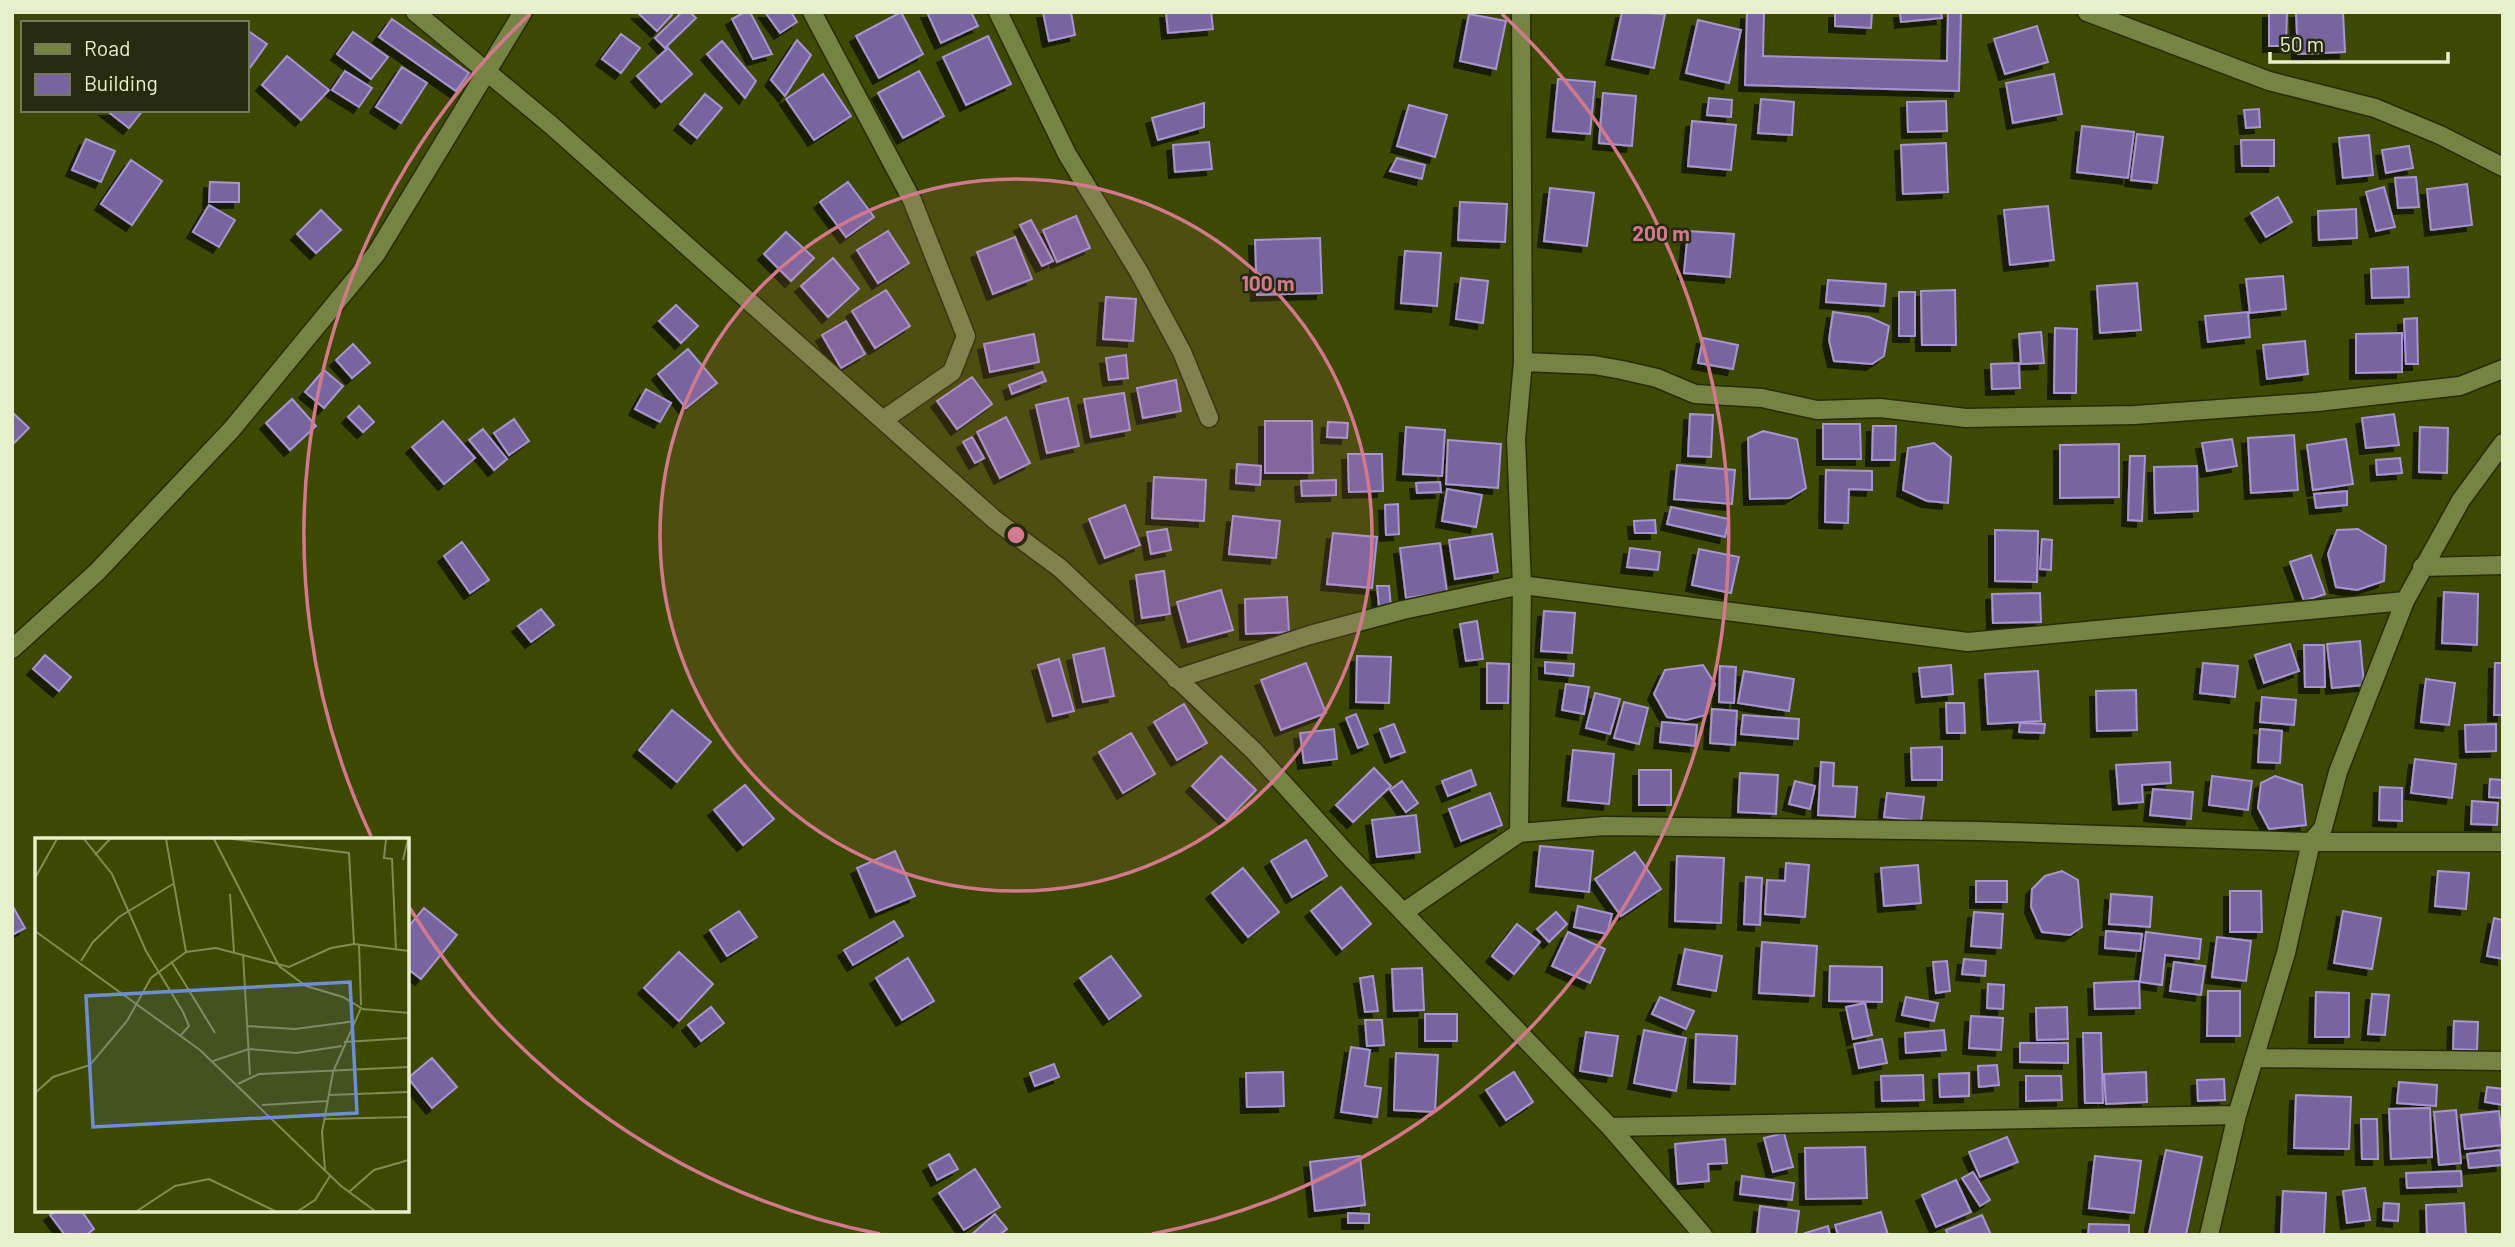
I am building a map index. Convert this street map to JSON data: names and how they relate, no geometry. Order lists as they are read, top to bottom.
{
  "legend": ["Road", "Building"],
  "scale_bar": "50 m",
  "rings": ["200 m", "100 m"]
}
